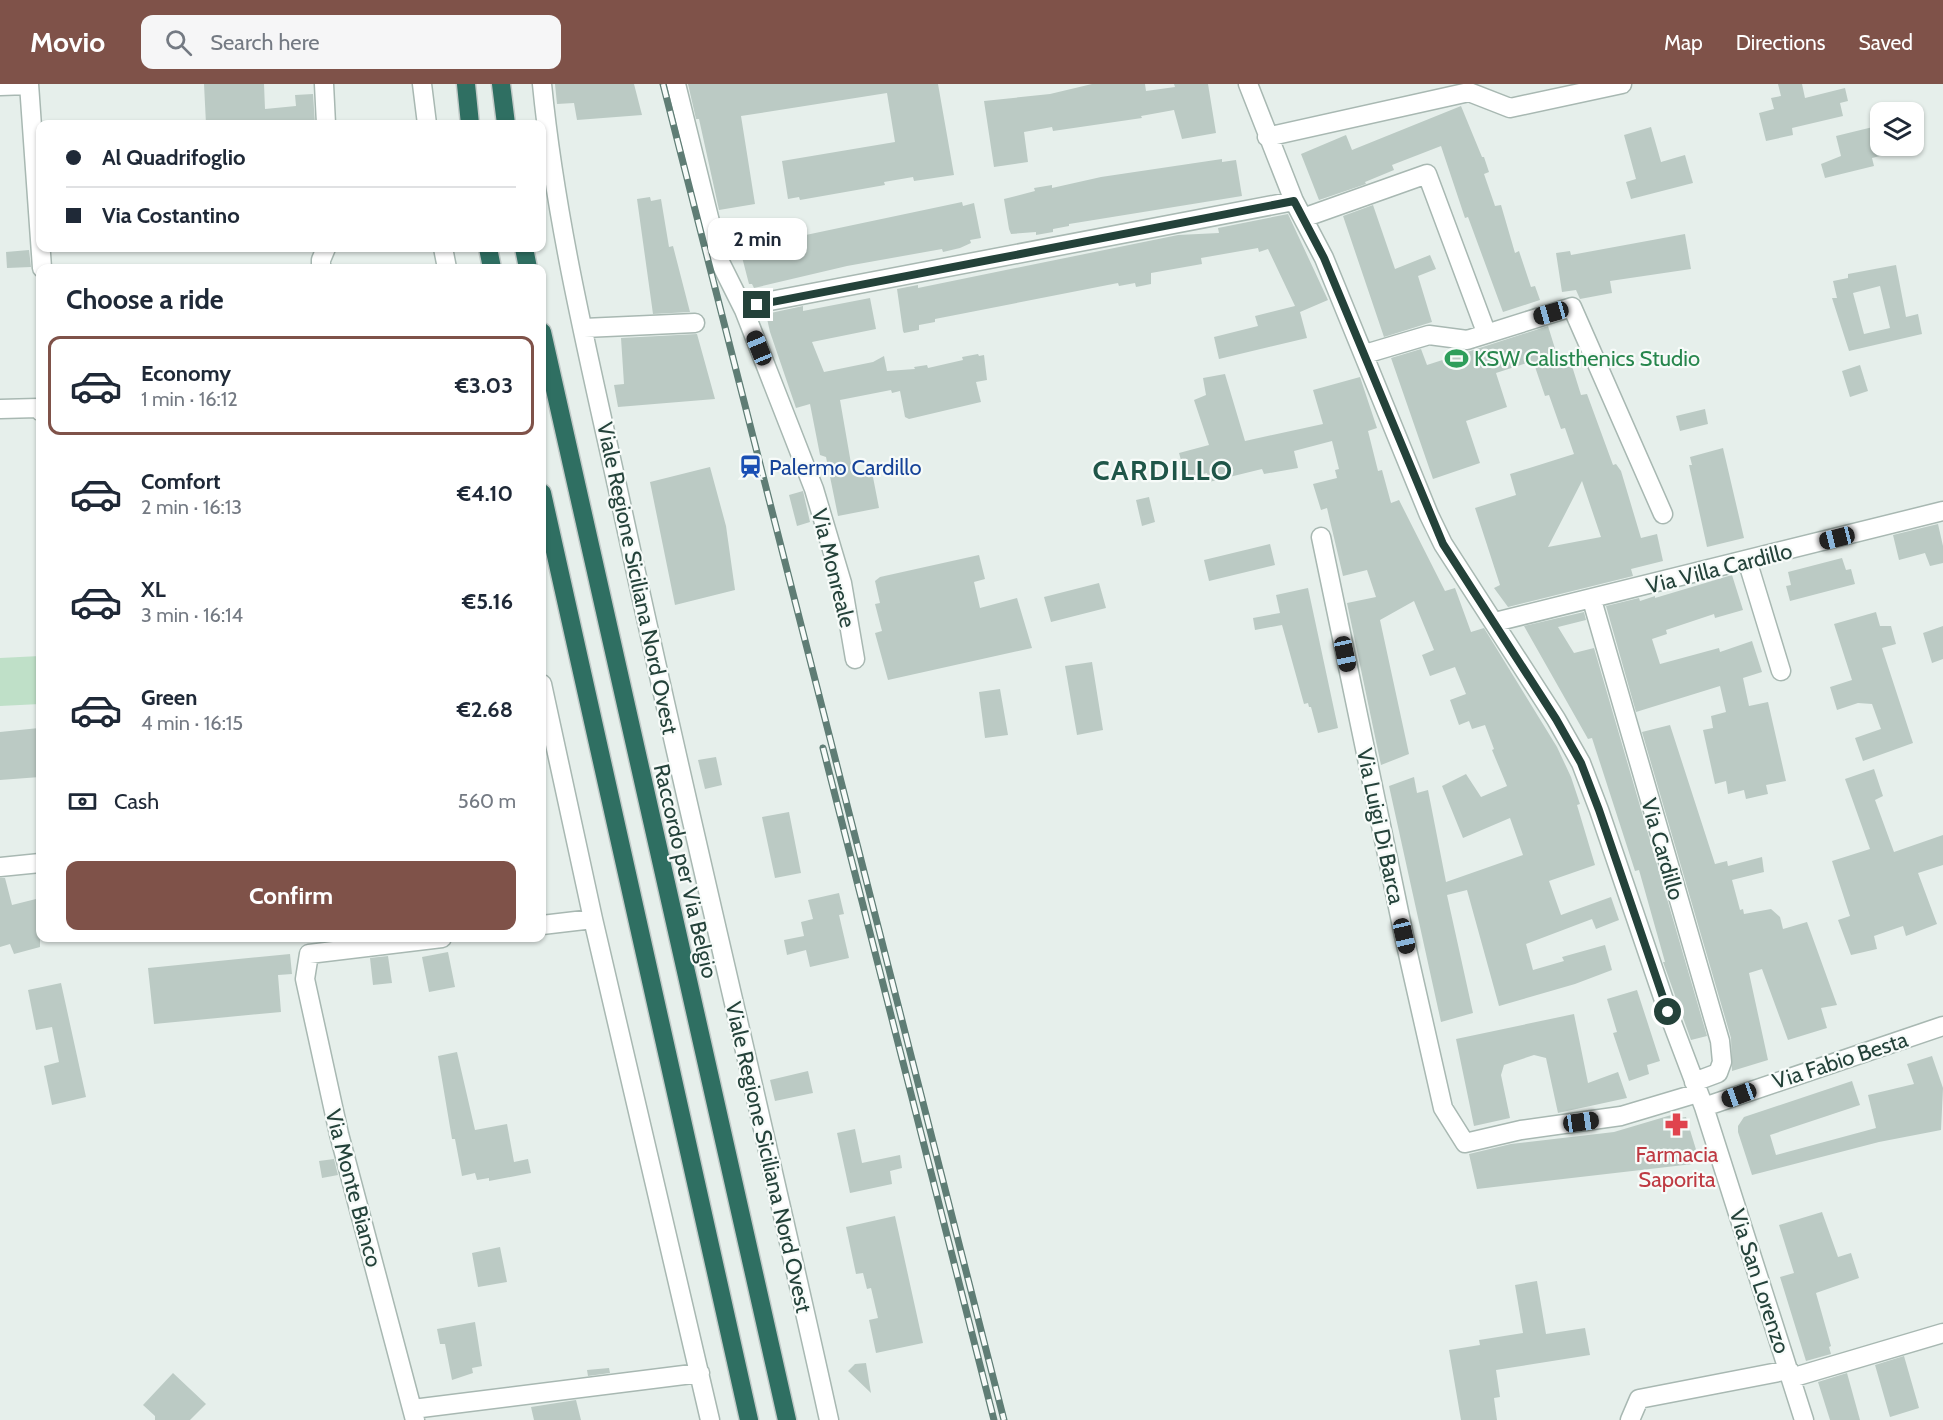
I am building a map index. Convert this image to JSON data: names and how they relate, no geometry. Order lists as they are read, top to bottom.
{
  "streets": {
    "highway": ["Raccordo per Via Belgio"],
    "street": [
      "Via Monreale",
      "Via Villa Cardillo",
      "Viale Regione Siciliana Nord Ovest",
      "Via Luigi Di Barca",
      "Via Cardillo",
      "Via Fabio Besta",
      "Via Monte Bianco",
      "Via San Lorenzo"
    ]
  },
  "crossings": [
    ["Via Villa Cardillo", "Via Cardillo"],
    ["Via Villa Cardillo", "Via San Lorenzo"],
    ["Via Luigi Di Barca", "Via Cardillo"],
    ["Via Luigi Di Barca", "Via Fabio Besta"],
    ["Via Luigi Di Barca", "Via San Lorenzo"],
    ["Via Cardillo", "Via Fabio Besta"],
    ["Via Cardillo", "Via San Lorenzo"],
    ["Via Fabio Besta", "Via San Lorenzo"]
  ],
  "districts": ["CARDILLO"],
  "places": {
    "sports": ["KSW Calisthenics Studio"],
    "station": ["Palermo Cardillo"],
    "pharmacy": ["Farmacia Saporita"]
  },
  "page": {
    "header": "Movio",
    "search": "Search here",
    "nav": ["Map", "Directions", "Saved"],
    "banner": ["Al Quadrifoglio", "Via Costantino"],
    "bubble": "2 min",
    "heading": "Choose a ride",
    "list": [
      {
        "name": "Economy",
        "note": "1 min · 16:12",
        "value": "€3.03"
      },
      {
        "name": "Comfort",
        "note": "2 min · 16:13",
        "value": "€4.10"
      },
      {
        "name": "XL",
        "note": "3 min · 16:14",
        "value": "€5.16"
      },
      {
        "name": "Green",
        "note": "4 min · 16:15",
        "value": "€2.68"
      }
    ],
    "pay": ["Cash", "560 m"],
    "buttons": "Confirm"
  }
}
